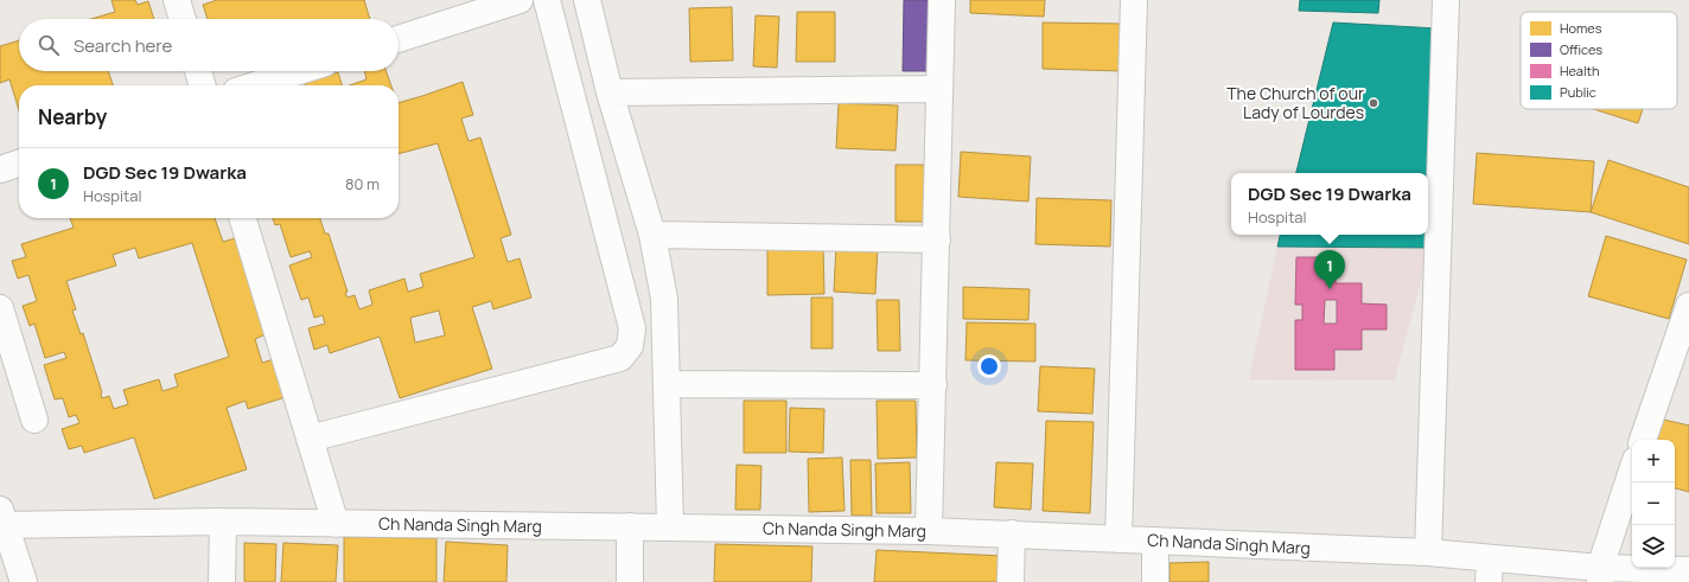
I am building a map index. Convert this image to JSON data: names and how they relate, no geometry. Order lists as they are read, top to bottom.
{
  "streets": {
    "street": ["Ch Nanda Singh Marg"]
  },
  "places": ["The Church of our Lady of Lourdes"],
  "legend": [
    "Homes",
    "Offices",
    "Health",
    "Public"
  ],
  "page": {
    "search": "Search here",
    "heading": "Nearby",
    "list": [
      {
        "mark": "1",
        "name": "DGD Sec 19 Dwarka",
        "note": "Hospital",
        "value": "80 m"
      }
    ],
    "popup": ["DGD Sec 19 Dwarka", "Hospital"],
    "pins": "1",
    "map_buttons": ["+", "−"]
  }
}
